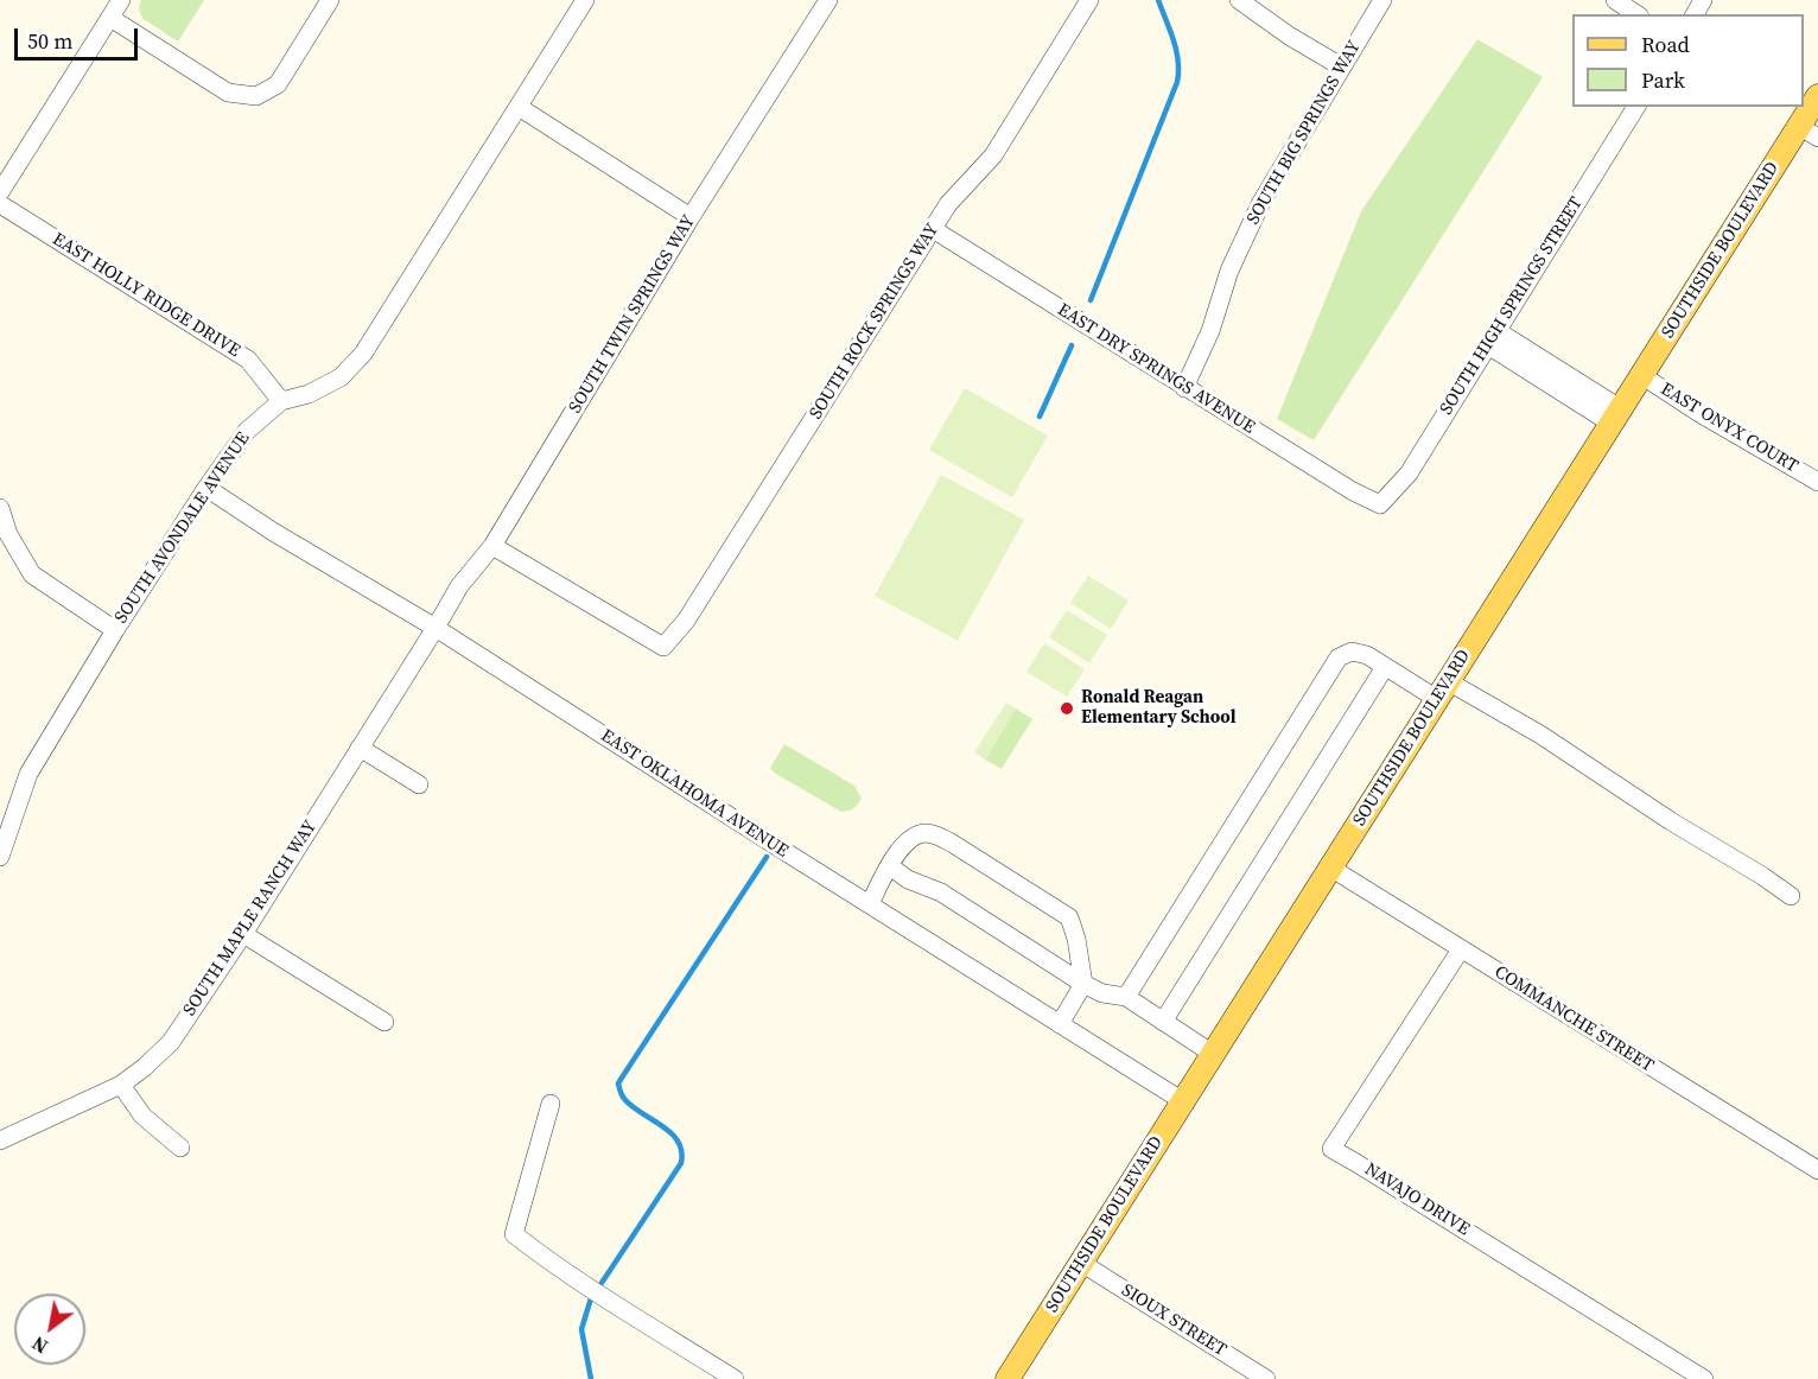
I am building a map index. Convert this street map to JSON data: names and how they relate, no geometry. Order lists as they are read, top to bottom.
{
  "streets": {
    "main road": ["SOUTHSIDE BOULEVARD"],
    "street": [
      "SOUTH BIG SPRINGS WAY",
      "EAST HOLLY RIDGE DRIVE",
      "SOUTH HIGH SPRINGS STREET",
      "SOUTH TWIN SPRINGS WAY",
      "SOUTH ROCK SPRINGS WAY",
      "EAST DRY SPRINGS AVENUE",
      "EAST ONYX COURT",
      "SOUTH AVONDALE AVENUE",
      "EAST OKLAHOMA AVENUE",
      "SOUTH MAPLE RANCH WAY",
      "COMMANCHE STREET",
      "NAVAJO DRIVE",
      "SIOUX STREET"
    ]
  },
  "crossings": [
    ["SOUTH BIG SPRINGS WAY", "EAST DRY SPRINGS AVENUE"],
    ["SOUTHSIDE BOULEVARD", "EAST ONYX COURT"],
    ["SOUTHSIDE BOULEVARD", "EAST OKLAHOMA AVENUE"],
    ["SOUTHSIDE BOULEVARD", "COMMANCHE STREET"],
    ["SOUTHSIDE BOULEVARD", "SIOUX STREET"],
    ["EAST HOLLY RIDGE DRIVE", "SOUTH AVONDALE AVENUE"],
    ["SOUTH HIGH SPRINGS STREET", "EAST DRY SPRINGS AVENUE"],
    ["SOUTH TWIN SPRINGS WAY", "SOUTH ROCK SPRINGS WAY"],
    ["SOUTH TWIN SPRINGS WAY", "EAST OKLAHOMA AVENUE"],
    ["SOUTH TWIN SPRINGS WAY", "SOUTH MAPLE RANCH WAY"],
    ["SOUTH ROCK SPRINGS WAY", "EAST DRY SPRINGS AVENUE"],
    ["SOUTH AVONDALE AVENUE", "EAST OKLAHOMA AVENUE"],
    ["EAST OKLAHOMA AVENUE", "SOUTH MAPLE RANCH WAY"],
    ["COMMANCHE STREET", "NAVAJO DRIVE"]
  ],
  "places": ["Ronald Reagan Elementary School"],
  "legend": ["Road", "Park"],
  "scale_bar": "50 m",
  "north": "bottom left"
}
